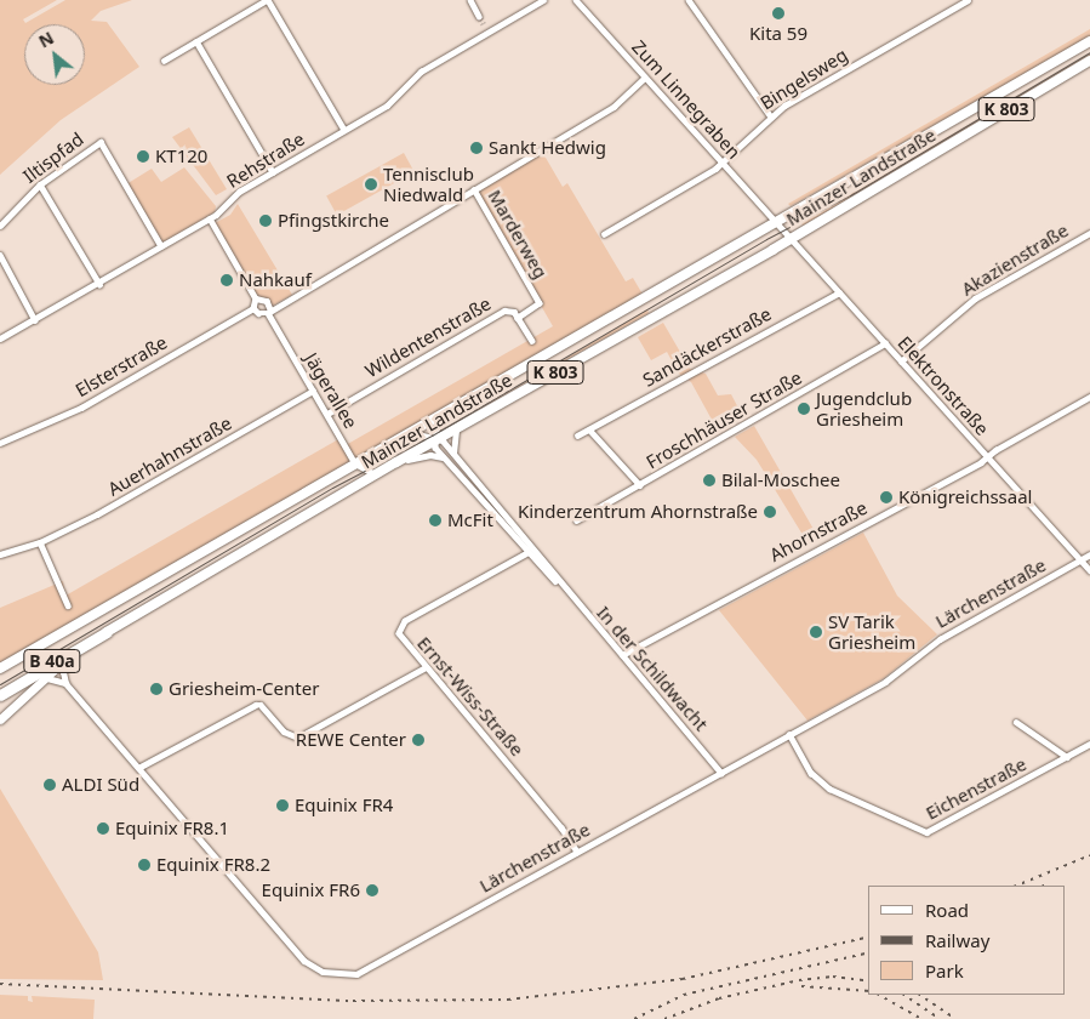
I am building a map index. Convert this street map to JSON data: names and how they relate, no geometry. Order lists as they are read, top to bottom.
{
  "streets": {
    "highway": ["B 40a"],
    "main road": ["K 803", "Mainzer Landstraße"],
    "street": [
      "Bingelsweg",
      "Zum Linnegraben",
      "Iltispfad",
      "Rehstraße",
      "Marderweg",
      "Akazienstraße",
      "Wildentenstraße",
      "Sandäckerstraße",
      "Elsterstraße",
      "Elektronstraße",
      "Jägerallee",
      "Froschhäuser Straße",
      "Auerhahnstraße",
      "Ahornstraße",
      "Lärchenstraße",
      "In der Schildwacht",
      "Ernst-Wiss-Straße",
      "Eichenstraße"
    ]
  },
  "crossings": [
    ["Bingelsweg", "Zum Linnegraben"],
    ["Zum Linnegraben", "Mainzer Landstraße"],
    ["Zum Linnegraben", "Elektronstraße"],
    ["Iltispfad", "Rehstraße"],
    ["Rehstraße", "Jägerallee"],
    ["Mainzer Landstraße", "Elektronstraße"],
    ["Mainzer Landstraße", "Jägerallee"],
    ["Mainzer Landstraße", "B 40a"],
    ["Mainzer Landstraße", "In der Schildwacht"],
    ["Marderweg", "Wildentenstraße"],
    ["Akazienstraße", "Elektronstraße"],
    ["Wildentenstraße", "Jägerallee"],
    ["Sandäckerstraße", "Elektronstraße"],
    ["Elektronstraße", "Froschhäuser Straße"],
    ["Elektronstraße", "Ahornstraße"],
    ["Elektronstraße", "Lärchenstraße"],
    ["Jägerallee", "Auerhahnstraße"],
    ["Ahornstraße", "In der Schildwacht"],
    ["Lärchenstraße", "In der Schildwacht"],
    ["Lärchenstraße", "Ernst-Wiss-Straße"],
    ["Lärchenstraße", "Eichenstraße"],
    ["In der Schildwacht", "Ernst-Wiss-Straße"]
  ],
  "places": [
    "Kita 59",
    "Sankt Hedwig",
    "KT120",
    "Tennisclub Niedwald",
    "Pfingstkirche",
    "Nahkauf",
    "Jugendclub Griesheim",
    "Bilal-Moschee",
    "Königreichssaal",
    "Kinderzentrum Ahornstraße",
    "McFit",
    "SV Tarik Griesheim",
    "Griesheim-Center",
    "REWE Center",
    "ALDI Süd",
    "Equinix FR4",
    "Equinix FR8.1",
    "Equinix FR8.2",
    "Equinix FR6"
  ],
  "legend": ["Road", "Railway", "Park"],
  "north": "top left"
}
